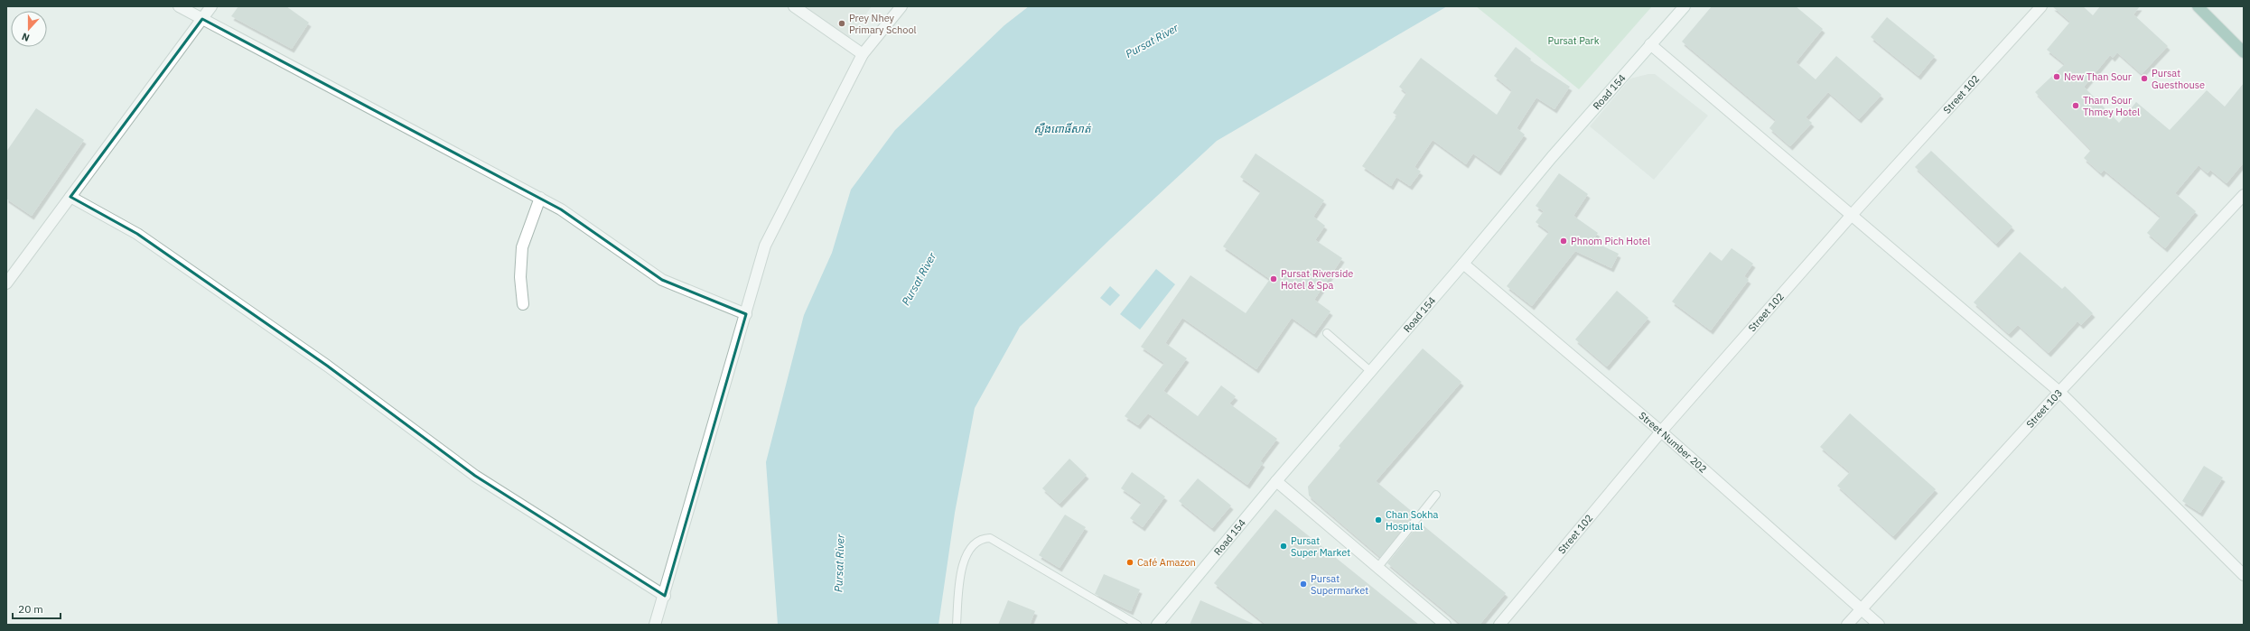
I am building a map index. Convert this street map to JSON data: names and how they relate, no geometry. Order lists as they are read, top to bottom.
{
  "streets": {
    "street": [
      "Road 154",
      "Street 102",
      "Street 103",
      "Street Number 202"
    ]
  },
  "crossings": [
    ["Road 154", "Street Number 202"],
    ["Street 102", "Street Number 202"],
    ["Street 103", "Street Number 202"]
  ],
  "water": ["Pursat River", "ស្ទឹងពោធិ៍សាត់"],
  "parks": ["Pursat Park"],
  "places": [
    "Prey Nhey Primary School",
    "New Than Sour",
    "Pursat Guesthouse",
    "Tharn Sour Thmey Hotel",
    "Phnom Pich Hotel",
    "Pursat Riverside Hotel & Spa",
    "Chan Sokha Hospital",
    "Pursat Super Market",
    "Café Amazon",
    "Pursat Supermarket"
  ],
  "scale_bar": "20 m",
  "north": "bottom"
}
